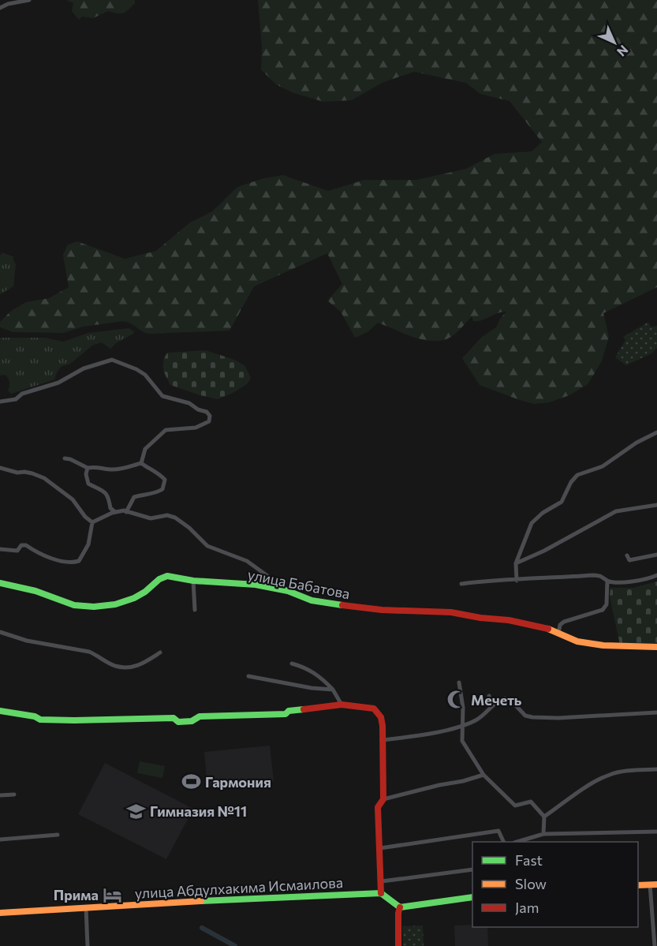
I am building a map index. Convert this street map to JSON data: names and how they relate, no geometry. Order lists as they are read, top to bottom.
{
  "streets": {
    "street": ["улица Бабатова", "улица Абдулхакима Исмаилова"]
  },
  "places": {
    "mosque": ["Мечеть"],
    "sports": ["Гармония"],
    "school or university": ["Гимназия №11"],
    "hotel": ["Прима"]
  },
  "legend": ["Fast", "Slow", "Jam"],
  "north": "bottom right"
}
